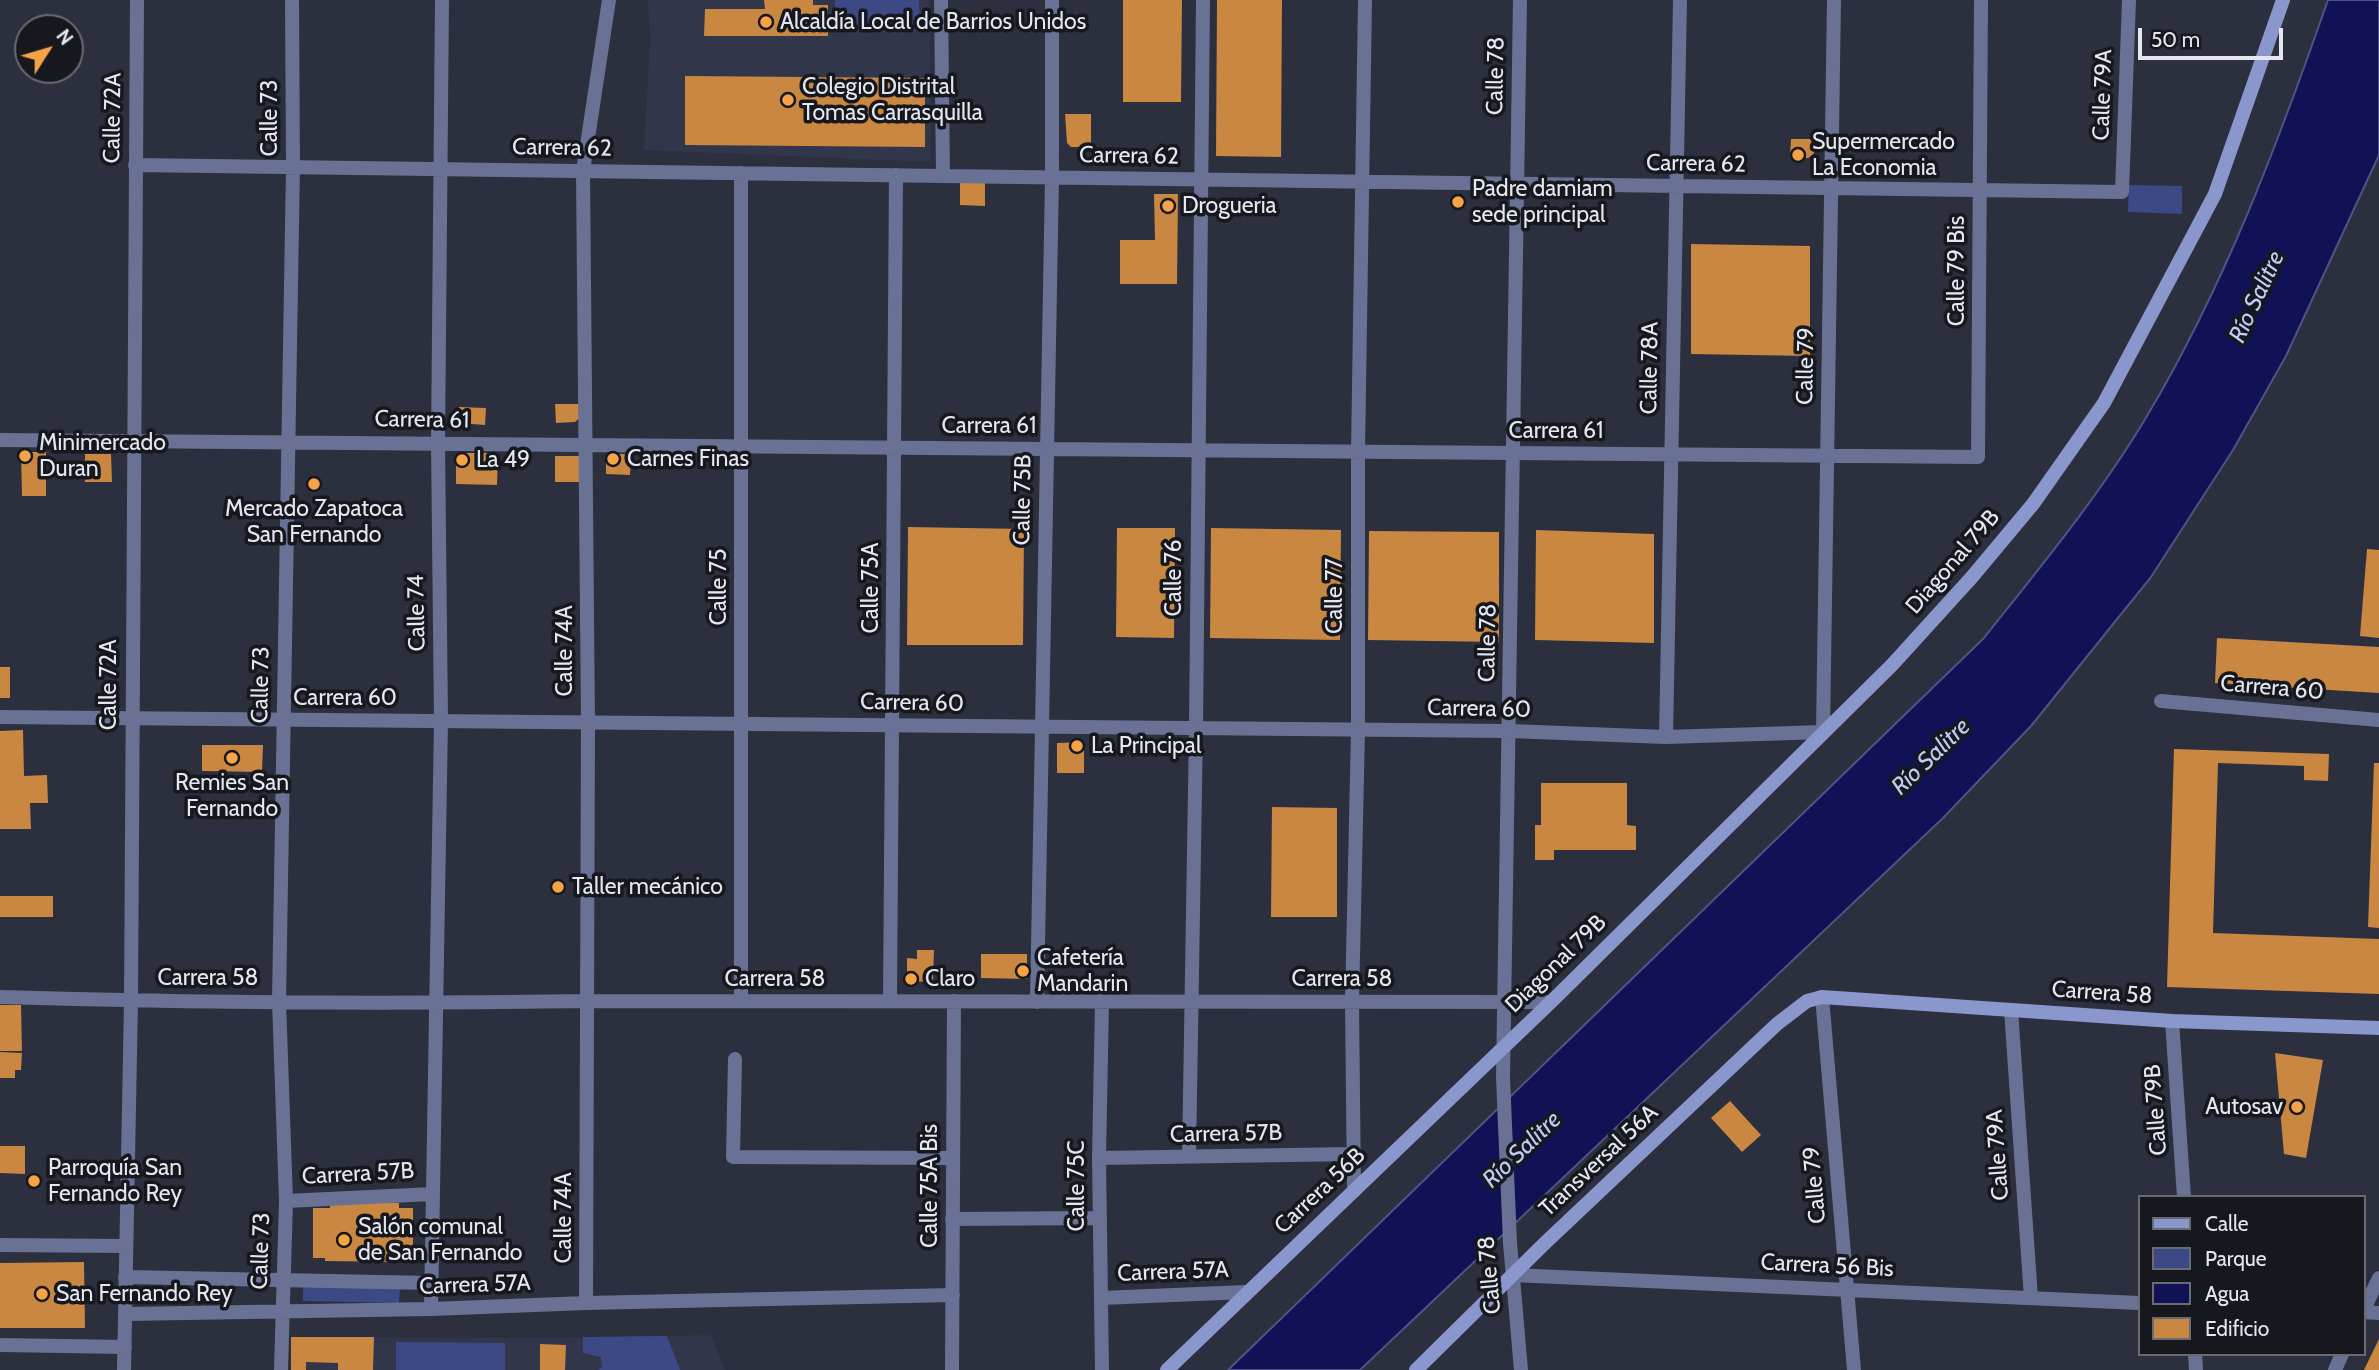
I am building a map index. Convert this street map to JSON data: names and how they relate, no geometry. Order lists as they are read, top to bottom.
{
  "streets": {
    "main road": [
      "Diagonal 79B",
      "Carrera 58",
      "Transversal 56A",
      "Carrera 56B"
    ],
    "street": [
      "Calle 78",
      "Calle 79A",
      "Calle 72A",
      "Calle 73",
      "Carrera 62",
      "Calle 79 Bis",
      "Calle 79",
      "Calle 78A",
      "Carrera 61",
      "Calle 75B",
      "Calle 76",
      "Calle 75",
      "Calle 75A",
      "Calle 77",
      "Calle 74",
      "Calle 74A",
      "Carrera 60",
      "Calle 79B",
      "Carrera 57B",
      "Calle 75A Bis",
      "Calle 75C",
      "Carrera 56 Bis",
      "Carrera 57A"
    ]
  },
  "crossings": [
    ["Calle 78", "Carrera 62"],
    ["Calle 78", "Carrera 61"],
    ["Calle 78", "Diagonal 79B"],
    ["Calle 78", "Carrera 60"],
    ["Calle 78", "Carrera 58"],
    ["Calle 78", "Transversal 56A"],
    ["Calle 78", "Carrera 56B"],
    ["Calle 78", "Carrera 56 Bis"],
    ["Calle 79A", "Carrera 62"],
    ["Calle 79A", "Carrera 58"],
    ["Calle 79A", "Carrera 56 Bis"],
    ["Calle 72A", "Carrera 62"],
    ["Calle 72A", "Carrera 61"],
    ["Calle 72A", "Carrera 60"],
    ["Calle 72A", "Carrera 58"],
    ["Calle 72A", "Carrera 57A"],
    ["Calle 73", "Carrera 62"],
    ["Calle 73", "Carrera 61"],
    ["Calle 73", "Carrera 60"],
    ["Calle 73", "Carrera 58"],
    ["Calle 73", "Carrera 57B"],
    ["Calle 73", "Carrera 57A"],
    ["Carrera 62", "Calle 79 Bis"],
    ["Carrera 62", "Calle 79"],
    ["Carrera 62", "Calle 78A"],
    ["Carrera 62", "Calle 75B"],
    ["Carrera 62", "Calle 76"],
    ["Carrera 62", "Calle 75"],
    ["Carrera 62", "Calle 75A"],
    ["Carrera 62", "Calle 77"],
    ["Carrera 62", "Calle 74"],
    ["Carrera 62", "Calle 74A"],
    ["Calle 79 Bis", "Carrera 61"],
    ["Calle 79", "Carrera 61"],
    ["Calle 79", "Diagonal 79B"],
    ["Calle 79", "Carrera 60"],
    ["Calle 79", "Carrera 58"],
    ["Calle 79", "Transversal 56A"],
    ["Calle 79", "Carrera 56 Bis"],
    ["Calle 78A", "Carrera 61"],
    ["Calle 78A", "Carrera 60"],
    ["Carrera 61", "Calle 75B"],
    ["Carrera 61", "Calle 76"],
    ["Carrera 61", "Calle 75"],
    ["Carrera 61", "Calle 75A"],
    ["Carrera 61", "Calle 77"],
    ["Carrera 61", "Calle 74"],
    ["Carrera 61", "Calle 74A"],
    ["Calle 75B", "Carrera 60"],
    ["Calle 75B", "Carrera 58"],
    ["Diagonal 79B", "Carrera 60"],
    ["Diagonal 79B", "Carrera 58"],
    ["Diagonal 79B", "Carrera 56B"],
    ["Calle 76", "Carrera 60"],
    ["Calle 76", "Carrera 58"],
    ["Calle 76", "Carrera 57B"],
    ["Calle 75", "Carrera 60"],
    ["Calle 75", "Carrera 58"],
    ["Calle 75A", "Carrera 60"],
    ["Calle 75A", "Carrera 58"],
    ["Calle 77", "Carrera 60"],
    ["Calle 77", "Carrera 58"],
    ["Calle 77", "Carrera 57B"],
    ["Calle 77", "Carrera 56B"],
    ["Calle 74", "Carrera 60"],
    ["Calle 74", "Carrera 58"],
    ["Calle 74", "Carrera 57B"],
    ["Calle 74", "Carrera 57A"],
    ["Calle 74A", "Carrera 60"],
    ["Calle 74A", "Carrera 58"],
    ["Calle 74A", "Carrera 57A"],
    ["Carrera 58", "Calle 79B"],
    ["Carrera 58", "Transversal 56A"],
    ["Carrera 58", "Calle 75A Bis"],
    ["Carrera 58", "Calle 75C"],
    ["Carrera 57B", "Calle 75C"],
    ["Transversal 56A", "Carrera 56 Bis"],
    ["Calle 75A Bis", "Carrera 57A"],
    ["Calle 75C", "Carrera 57A"],
    ["Carrera 56B", "Carrera 57A"]
  ],
  "water": ["Río Salitre"],
  "places": [
    "Alcaldía Local de Barrios Unidos",
    "Colegio Distrital Tomas Carrasquilla",
    "Supermercado La Economia",
    "Padre damiam sede principal",
    "Drogueria",
    "Minimercado Duran",
    "Carnes Finas",
    "La 49",
    "Mercado Zapatoca San Fernando",
    "La Principal",
    "Remies San Fernando",
    "Taller mecánico",
    "Cafetería Mandarin",
    "Claro",
    "Autosav",
    "Parroquía San Fernando Rey",
    "Salón comunal de San Fernando",
    "San Fernando Rey"
  ],
  "legend": [
    "Calle",
    "Parque",
    "Agua",
    "Edificio"
  ],
  "scale_bar": "50 m",
  "north": "top right"
}
